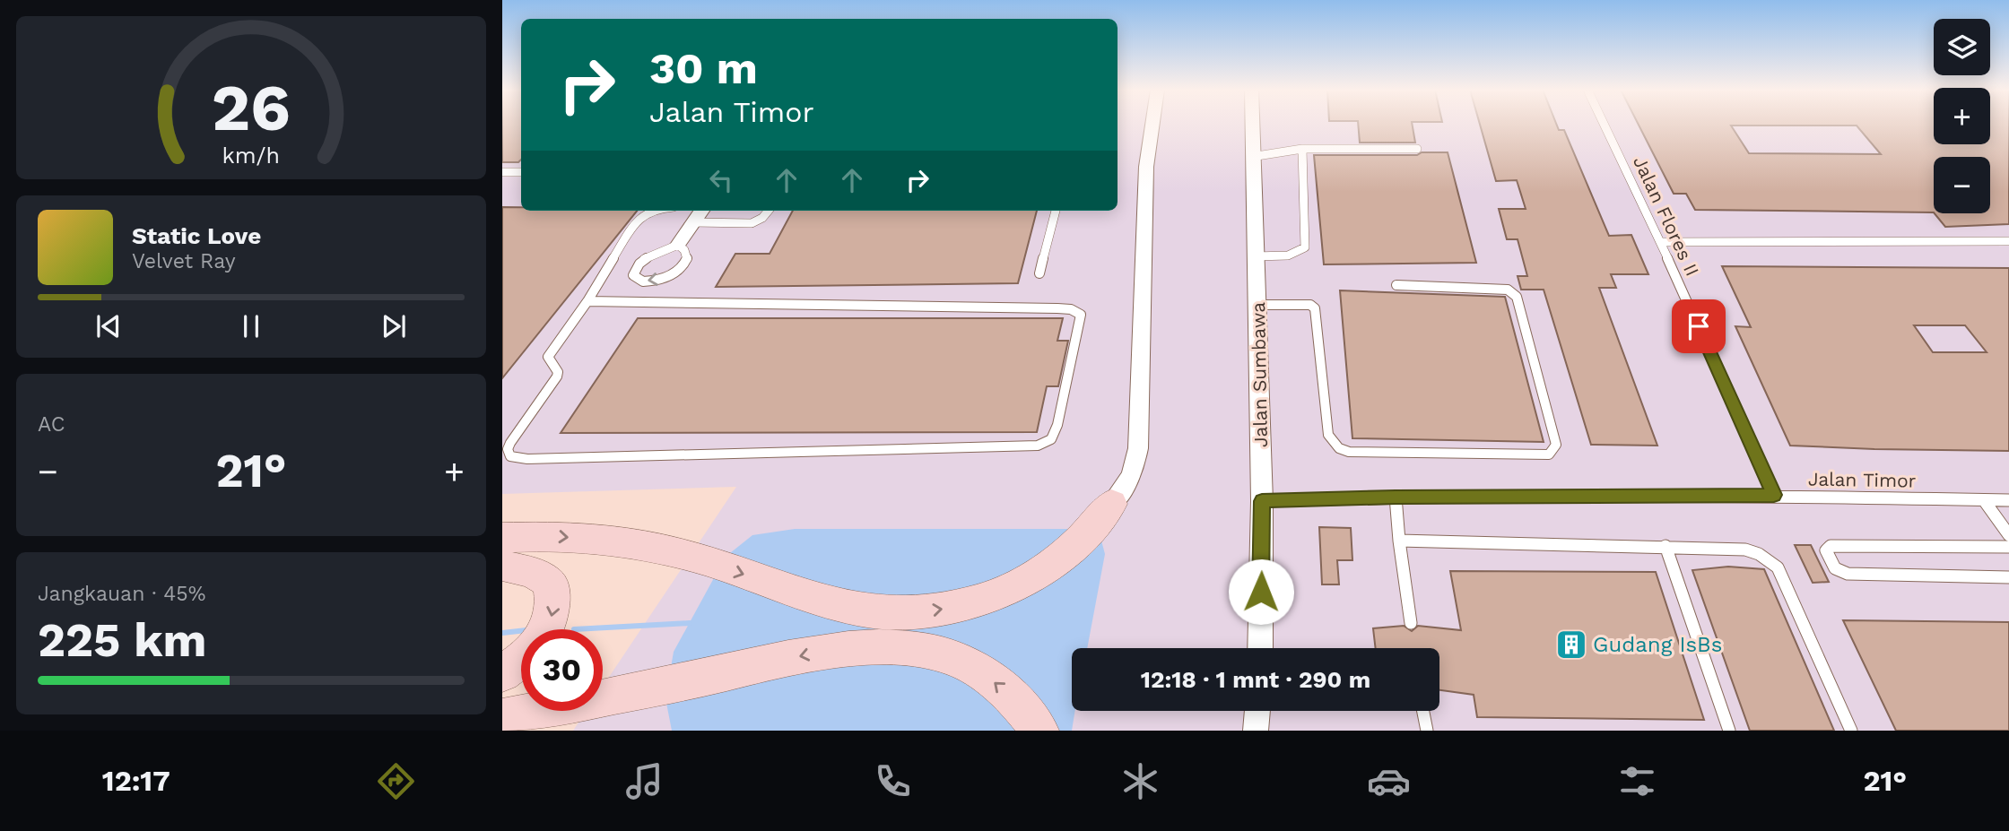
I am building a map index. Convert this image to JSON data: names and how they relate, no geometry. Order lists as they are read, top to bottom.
{
  "streets": {
    "street": ["Jalan Sumbawa"],
    "lane": ["Jalan Flores II", "Jalan Timor"]
  },
  "crossings": [
    ["Jalan Flores II", "Jalan Timor"],
    ["Jalan Sumbawa", "Jalan Timor"]
  ],
  "places": {
    "building": ["Gudang IsBs"]
  },
  "page": {
    "map_buttons": ["+", "−"],
    "turn": ["30 m", "Jalan Timor"],
    "song": ["Static Love", "Velvet Ray"],
    "tile": [
      "AC",
      ["Jangkauan · 45%", "225 km"]
    ],
    "heat": ["−", "21°", "+"],
    "limit": "30",
    "trip": "12:18 · 1 mnt · 290 m",
    "tabs": ["12:17", "21°"],
    "gauge": ["26", "km/h"]
  }
}
